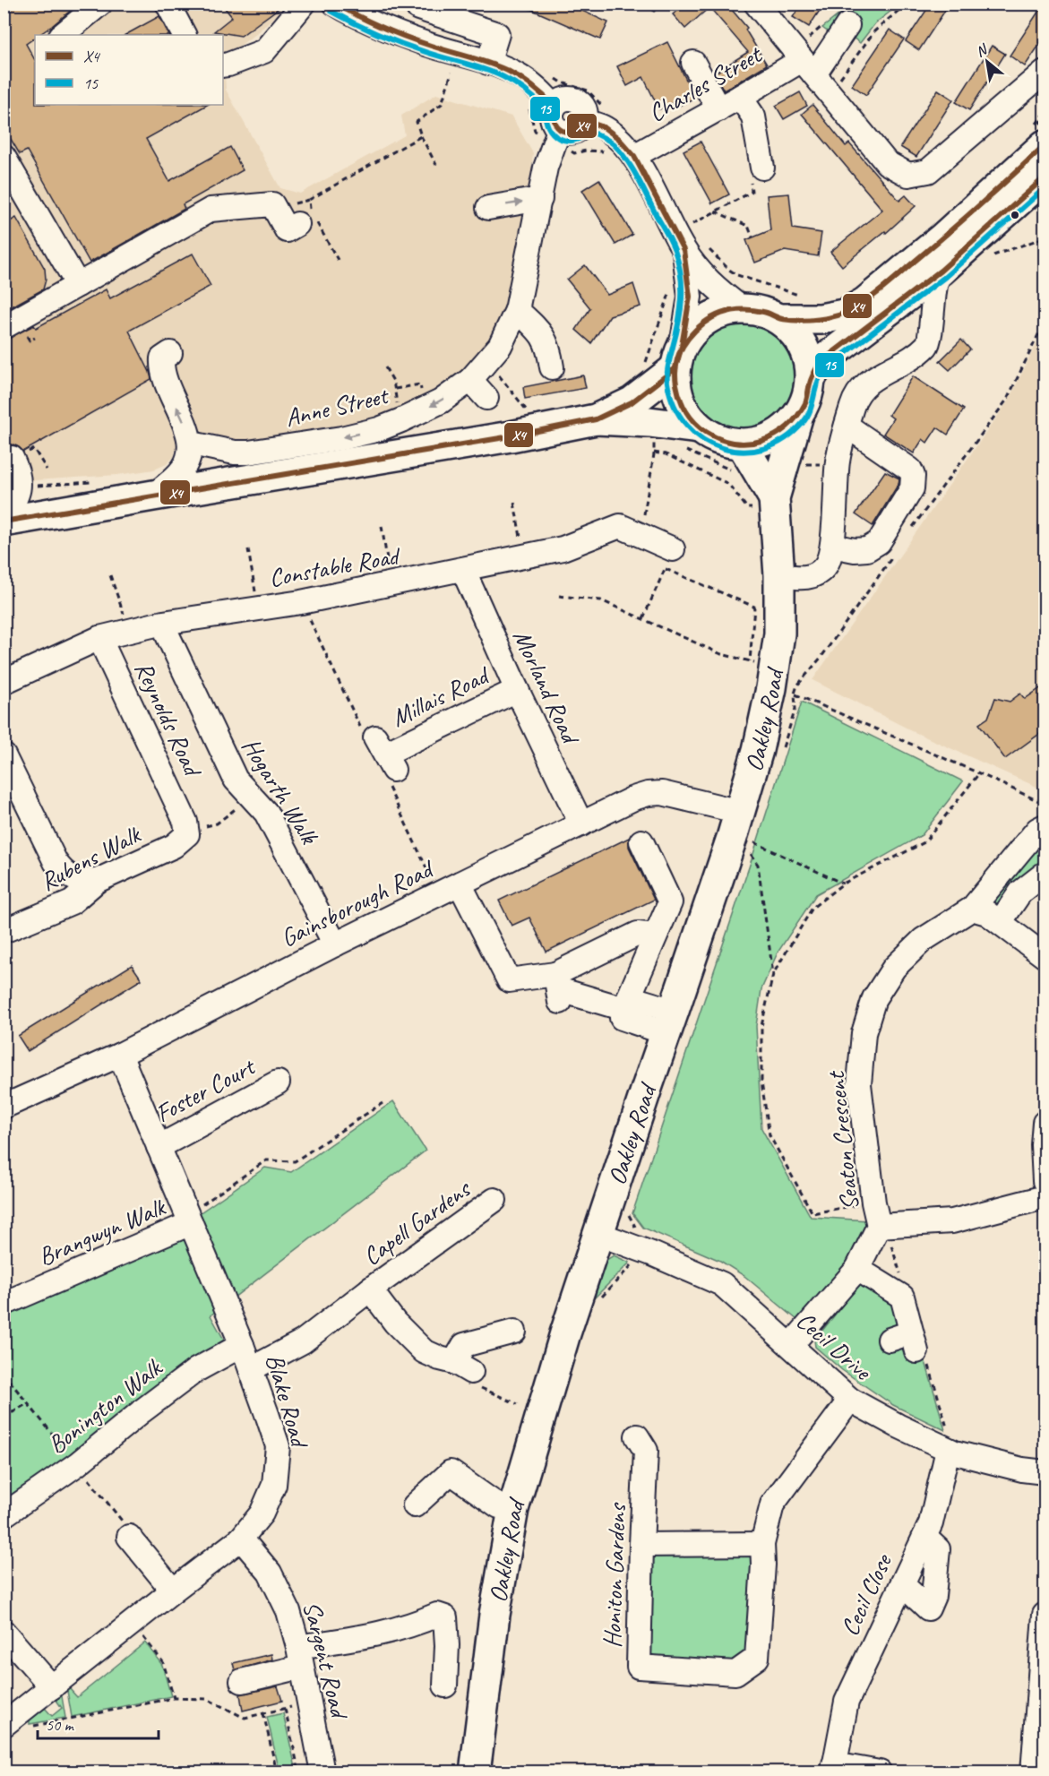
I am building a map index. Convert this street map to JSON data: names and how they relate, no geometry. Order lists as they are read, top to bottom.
{
  "streets": {
    "main road": ["Oakley Road"],
    "street": [
      "Charles Street",
      "Anne Street",
      "Constable Road",
      "Morland Road",
      "Millais Road",
      "Reynolds Road",
      "Hogarth Walk",
      "Rubens Walk",
      "Gainsborough Road",
      "Foster Court",
      "Seaton Crescent",
      "Capell Gardens",
      "Brangwyn Walk",
      "Cecil Drive",
      "Blake Road",
      "Bonington Walk",
      "Honiton Gardens",
      "Cecil Close",
      "Sargent Road"
    ]
  },
  "crossings": [
    ["Constable Road", "Morland Road"],
    ["Constable Road", "Reynolds Road"],
    ["Morland Road", "Millais Road"],
    ["Morland Road", "Gainsborough Road"],
    ["Reynolds Road", "Rubens Walk"],
    ["Oakley Road", "Gainsborough Road"],
    ["Oakley Road", "Cecil Drive"],
    ["Hogarth Walk", "Gainsborough Road"],
    ["Gainsborough Road", "Blake Road"],
    ["Foster Court", "Blake Road"],
    ["Seaton Crescent", "Cecil Drive"],
    ["Capell Gardens", "Blake Road"],
    ["Brangwyn Walk", "Blake Road"],
    ["Cecil Drive", "Honiton Gardens"],
    ["Cecil Drive", "Cecil Close"],
    ["Blake Road", "Bonington Walk"],
    ["Blake Road", "Sargent Road"]
  ],
  "one_way": ["Anne Street"],
  "lines": ["transit line X4", "transit line 15"],
  "legend": ["X4", "15"],
  "scale_bar": "50 m",
  "north": "top left"
}
